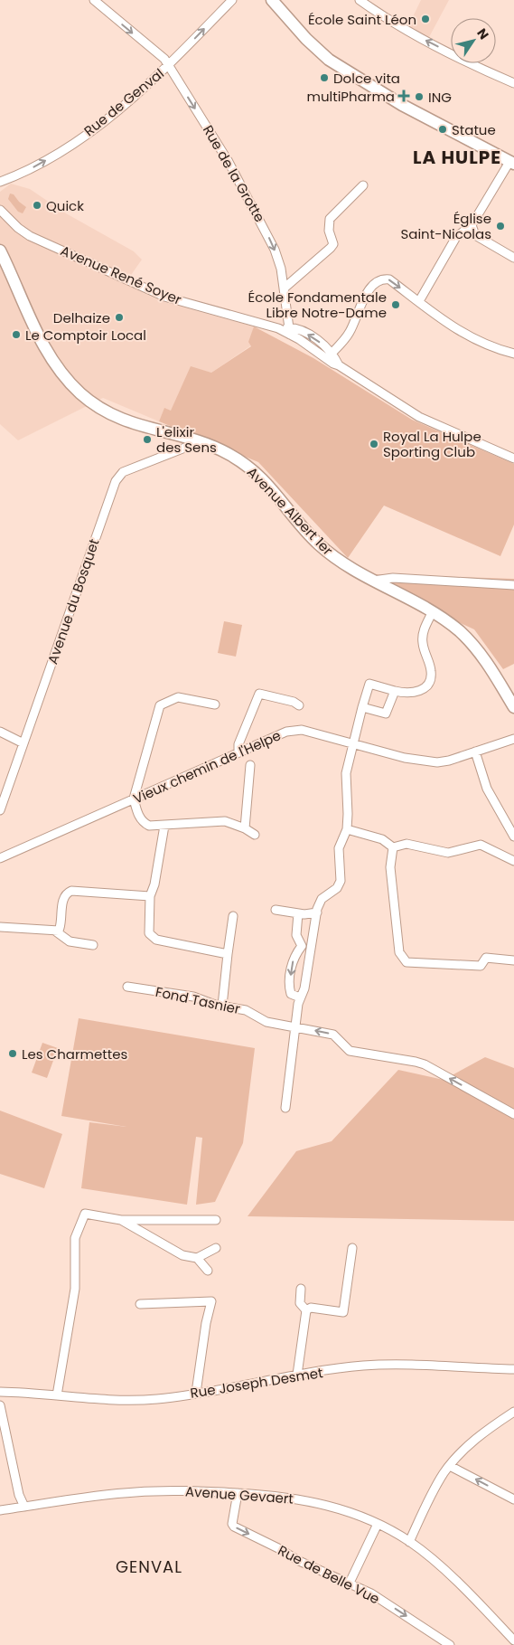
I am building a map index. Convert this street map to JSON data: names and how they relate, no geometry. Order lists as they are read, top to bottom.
{
  "streets": {
    "main road": ["Avenue Albert 1er"],
    "street": [
      "Rue de Genval",
      "Rue de la Grotte",
      "Avenue René Soyer",
      "Avenue du Bosquet",
      "Vieux chemin de l'Helpe",
      "Fond Tasnier",
      "Rue Joseph Desmet",
      "Avenue Gevaert",
      "Rue de Belle Vue"
    ]
  },
  "crossings": [
    ["Rue de Genval", "Rue de la Grotte"],
    ["Rue de la Grotte", "Avenue René Soyer"],
    ["Avenue Albert 1er", "Avenue du Bosquet"],
    ["Avenue Gevaert", "Rue de Belle Vue"]
  ],
  "one_way": [
    "Rue de Genval",
    "Rue de la Grotte",
    "Fond Tasnier",
    "Rue de Belle Vue"
  ],
  "districts": ["LA HULPE", "GENVAL"],
  "places": {
    "other": [
      "École Saint Léon",
      "Dolce vita",
      "ING",
      "Statue",
      "Quick",
      "Église Saint-Nicolas",
      "École Fondamentale Libre Notre-Dame",
      "Delhaize",
      "Le Comptoir Local",
      "L'elixir des Sens",
      "Royal La Hulpe Sporting Club",
      "Les Charmettes"
    ],
    "health": ["multiPharma"]
  },
  "north": "top right"
}
